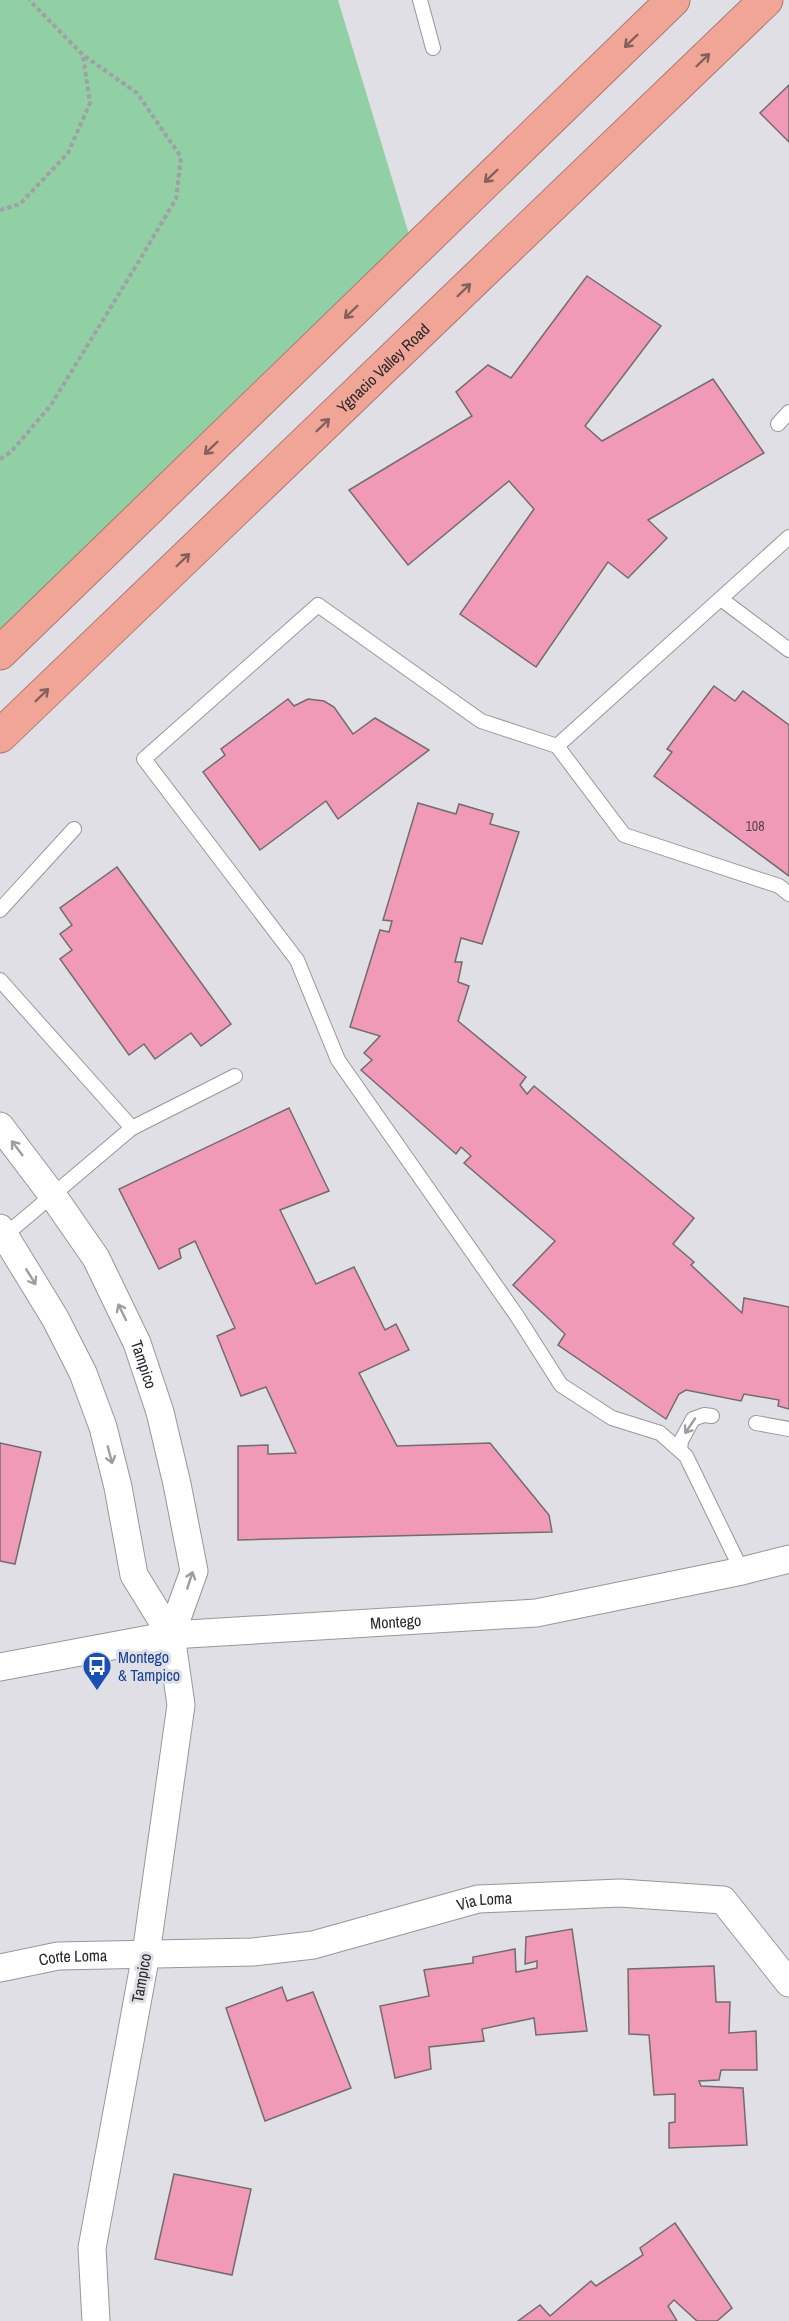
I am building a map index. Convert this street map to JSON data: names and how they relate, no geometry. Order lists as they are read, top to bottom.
{
  "streets": {
    "highway": ["Ygnacio Valley Road"],
    "street": [
      "Tampico",
      "Montego",
      "Via Loma",
      "Corte Loma"
    ]
  },
  "crossings": [
    ["Tampico", "Montego"],
    ["Tampico", "Via Loma"],
    ["Tampico", "Corte Loma"],
    ["Via Loma", "Corte Loma"]
  ],
  "places": {
    "bus stop": ["Montego & Tampico"]
  },
  "house_numbers": ["108"]
}
